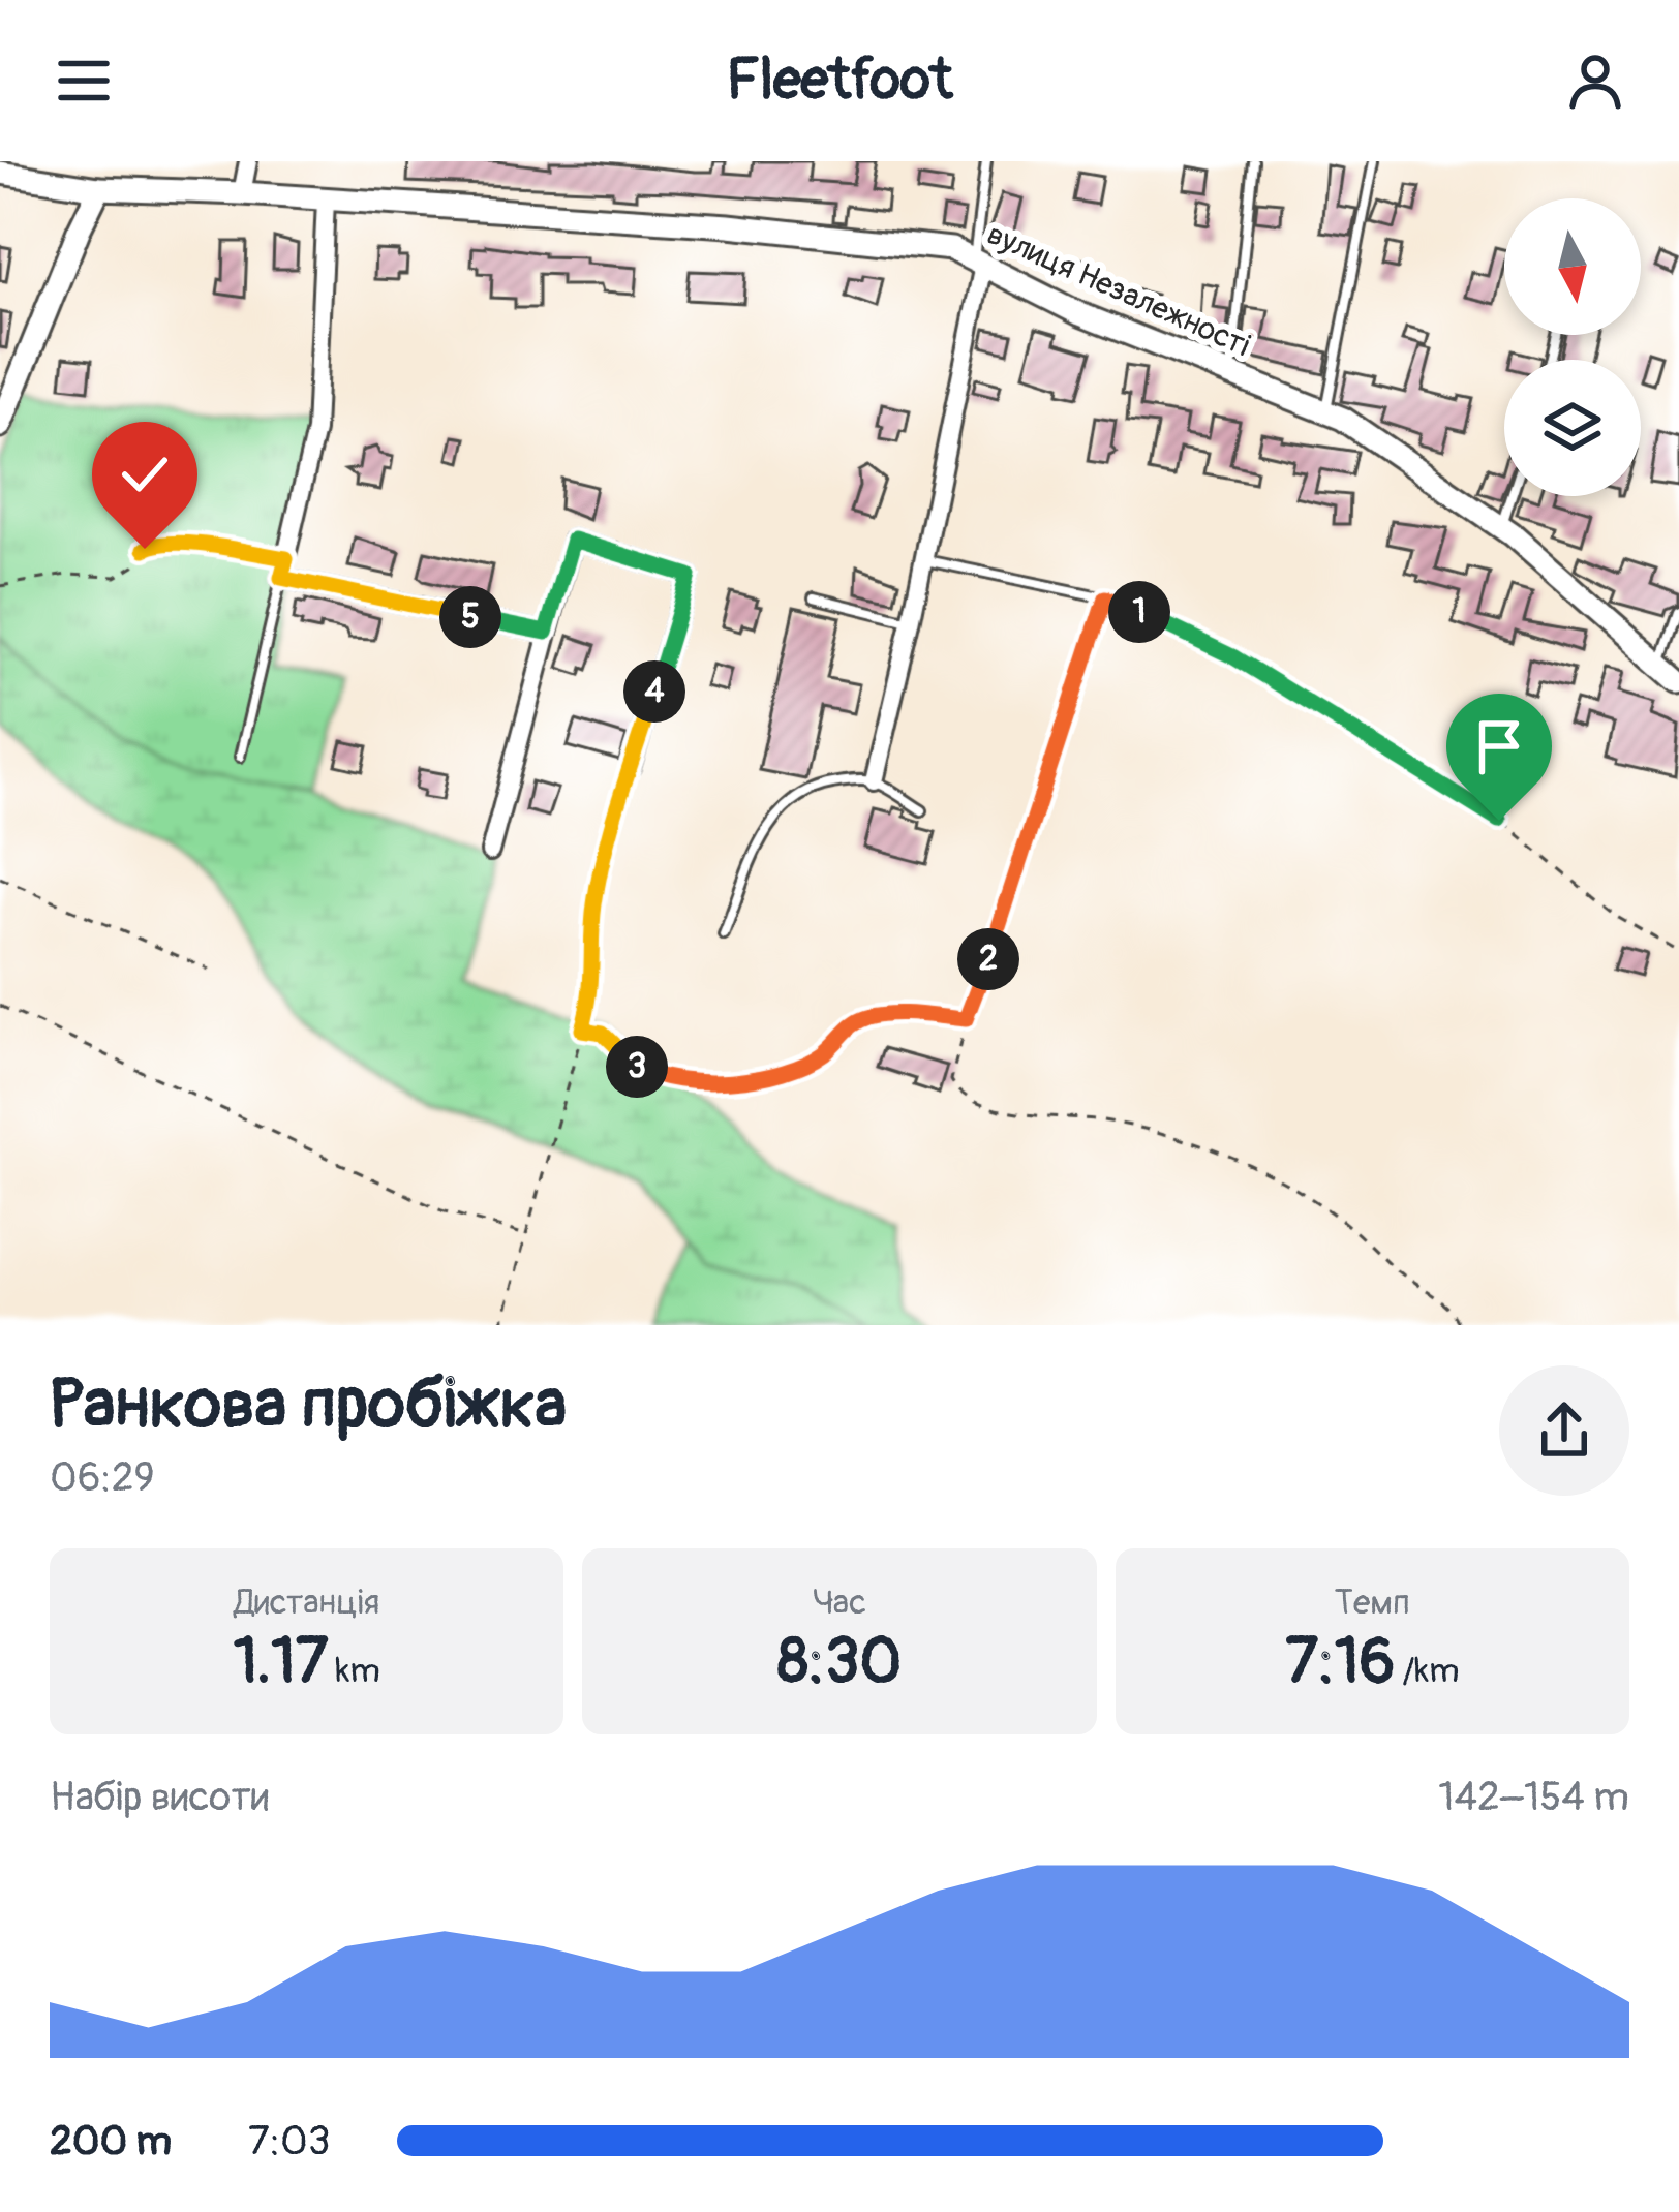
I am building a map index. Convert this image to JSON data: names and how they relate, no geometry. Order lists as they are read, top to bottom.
{
  "streets": {
    "street": ["вулиця Незалежності"]
  },
  "north": "bottom",
  "page": {
    "header": "Fleetfoot",
    "pins": [
      "1",
      "5",
      "4",
      "2",
      "3"
    ],
    "heading": ["Ранкова пробіжка", "06:29"],
    "stats": [
      ["Дистанція", "1.17 km"],
      ["Час", "8:30"],
      ["Темп", "7:16 /km"]
    ],
    "chart": ["Набір висоти", "142–154 m"],
    "list": [
      {
        "name": "200 m",
        "note": "7:03"
      }
    ]
  }
}
